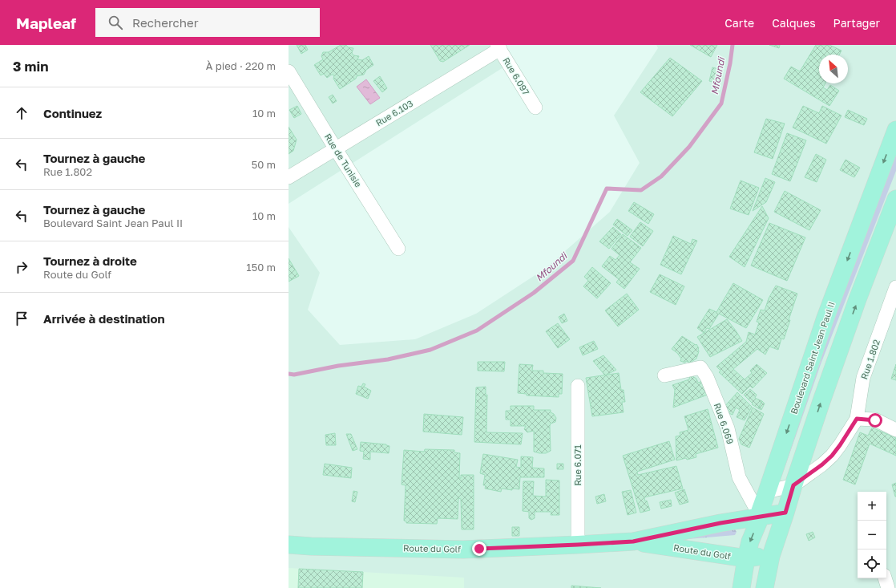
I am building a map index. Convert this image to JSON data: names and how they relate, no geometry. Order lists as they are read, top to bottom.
{
  "streets": {
    "main road": ["Boulevard Saint Jean Paul II", "Route du Golf"],
    "street": [
      "Rue 6.097",
      "Rue 6.103",
      "Rue de Tunisie",
      "Rue 1.802",
      "Rue 6.069",
      "Rue 6.071"
    ]
  },
  "crossings": [
    ["Rue 6.097", "Rue 6.103"],
    ["Rue 6.103", "Rue de Tunisie"],
    ["Boulevard Saint Jean Paul II", "Rue 6.069"],
    ["Boulevard Saint Jean Paul II", "Route du Golf"],
    ["Rue 6.069", "Route du Golf"],
    ["Rue 6.071", "Route du Golf"]
  ],
  "water": ["Mfoundi"],
  "north": "top left",
  "page": {
    "header": "Mapleaf",
    "search": "Rechercher",
    "nav": ["Carte", "Calques", "Partager"],
    "heading": ["3 min", "À pied · 220 m"],
    "list": [
      ["Continuez", "10 m"],
      ["Tournez à gauche", "Rue 1.802", "50 m"],
      ["Tournez à gauche", "Boulevard Saint Jean Paul II", "10 m"],
      ["Tournez à droite", "Route du Golf", "150 m"],
      "Arrivée à destination"
    ],
    "map_buttons": ["+", "−"]
  }
}
